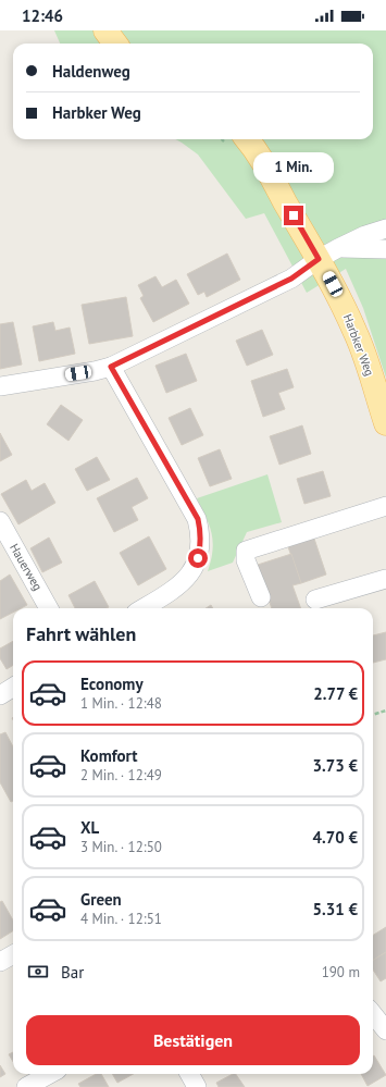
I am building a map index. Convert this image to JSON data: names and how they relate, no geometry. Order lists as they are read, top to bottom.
{
  "streets": {
    "main road": ["Harbker Weg"],
    "street": ["Hauerweg"]
  },
  "page": {
    "status": "12:46",
    "banner": ["Haldenweg", "Harbker Weg"],
    "bubble": "1 Min.",
    "heading": "Fahrt wählen",
    "list": [
      {
        "name": "Economy",
        "note": "1 Min. · 12:48",
        "value": "2.77 €"
      },
      {
        "name": "Komfort",
        "note": "2 Min. · 12:49",
        "value": "3.73 €"
      },
      {
        "name": "XL",
        "note": "3 Min. · 12:50",
        "value": "4.70 €"
      },
      {
        "name": "Green",
        "note": "4 Min. · 12:51",
        "value": "5.31 €"
      }
    ],
    "pay": ["Bar", "190 m"],
    "buttons": "Bestätigen"
  }
}
